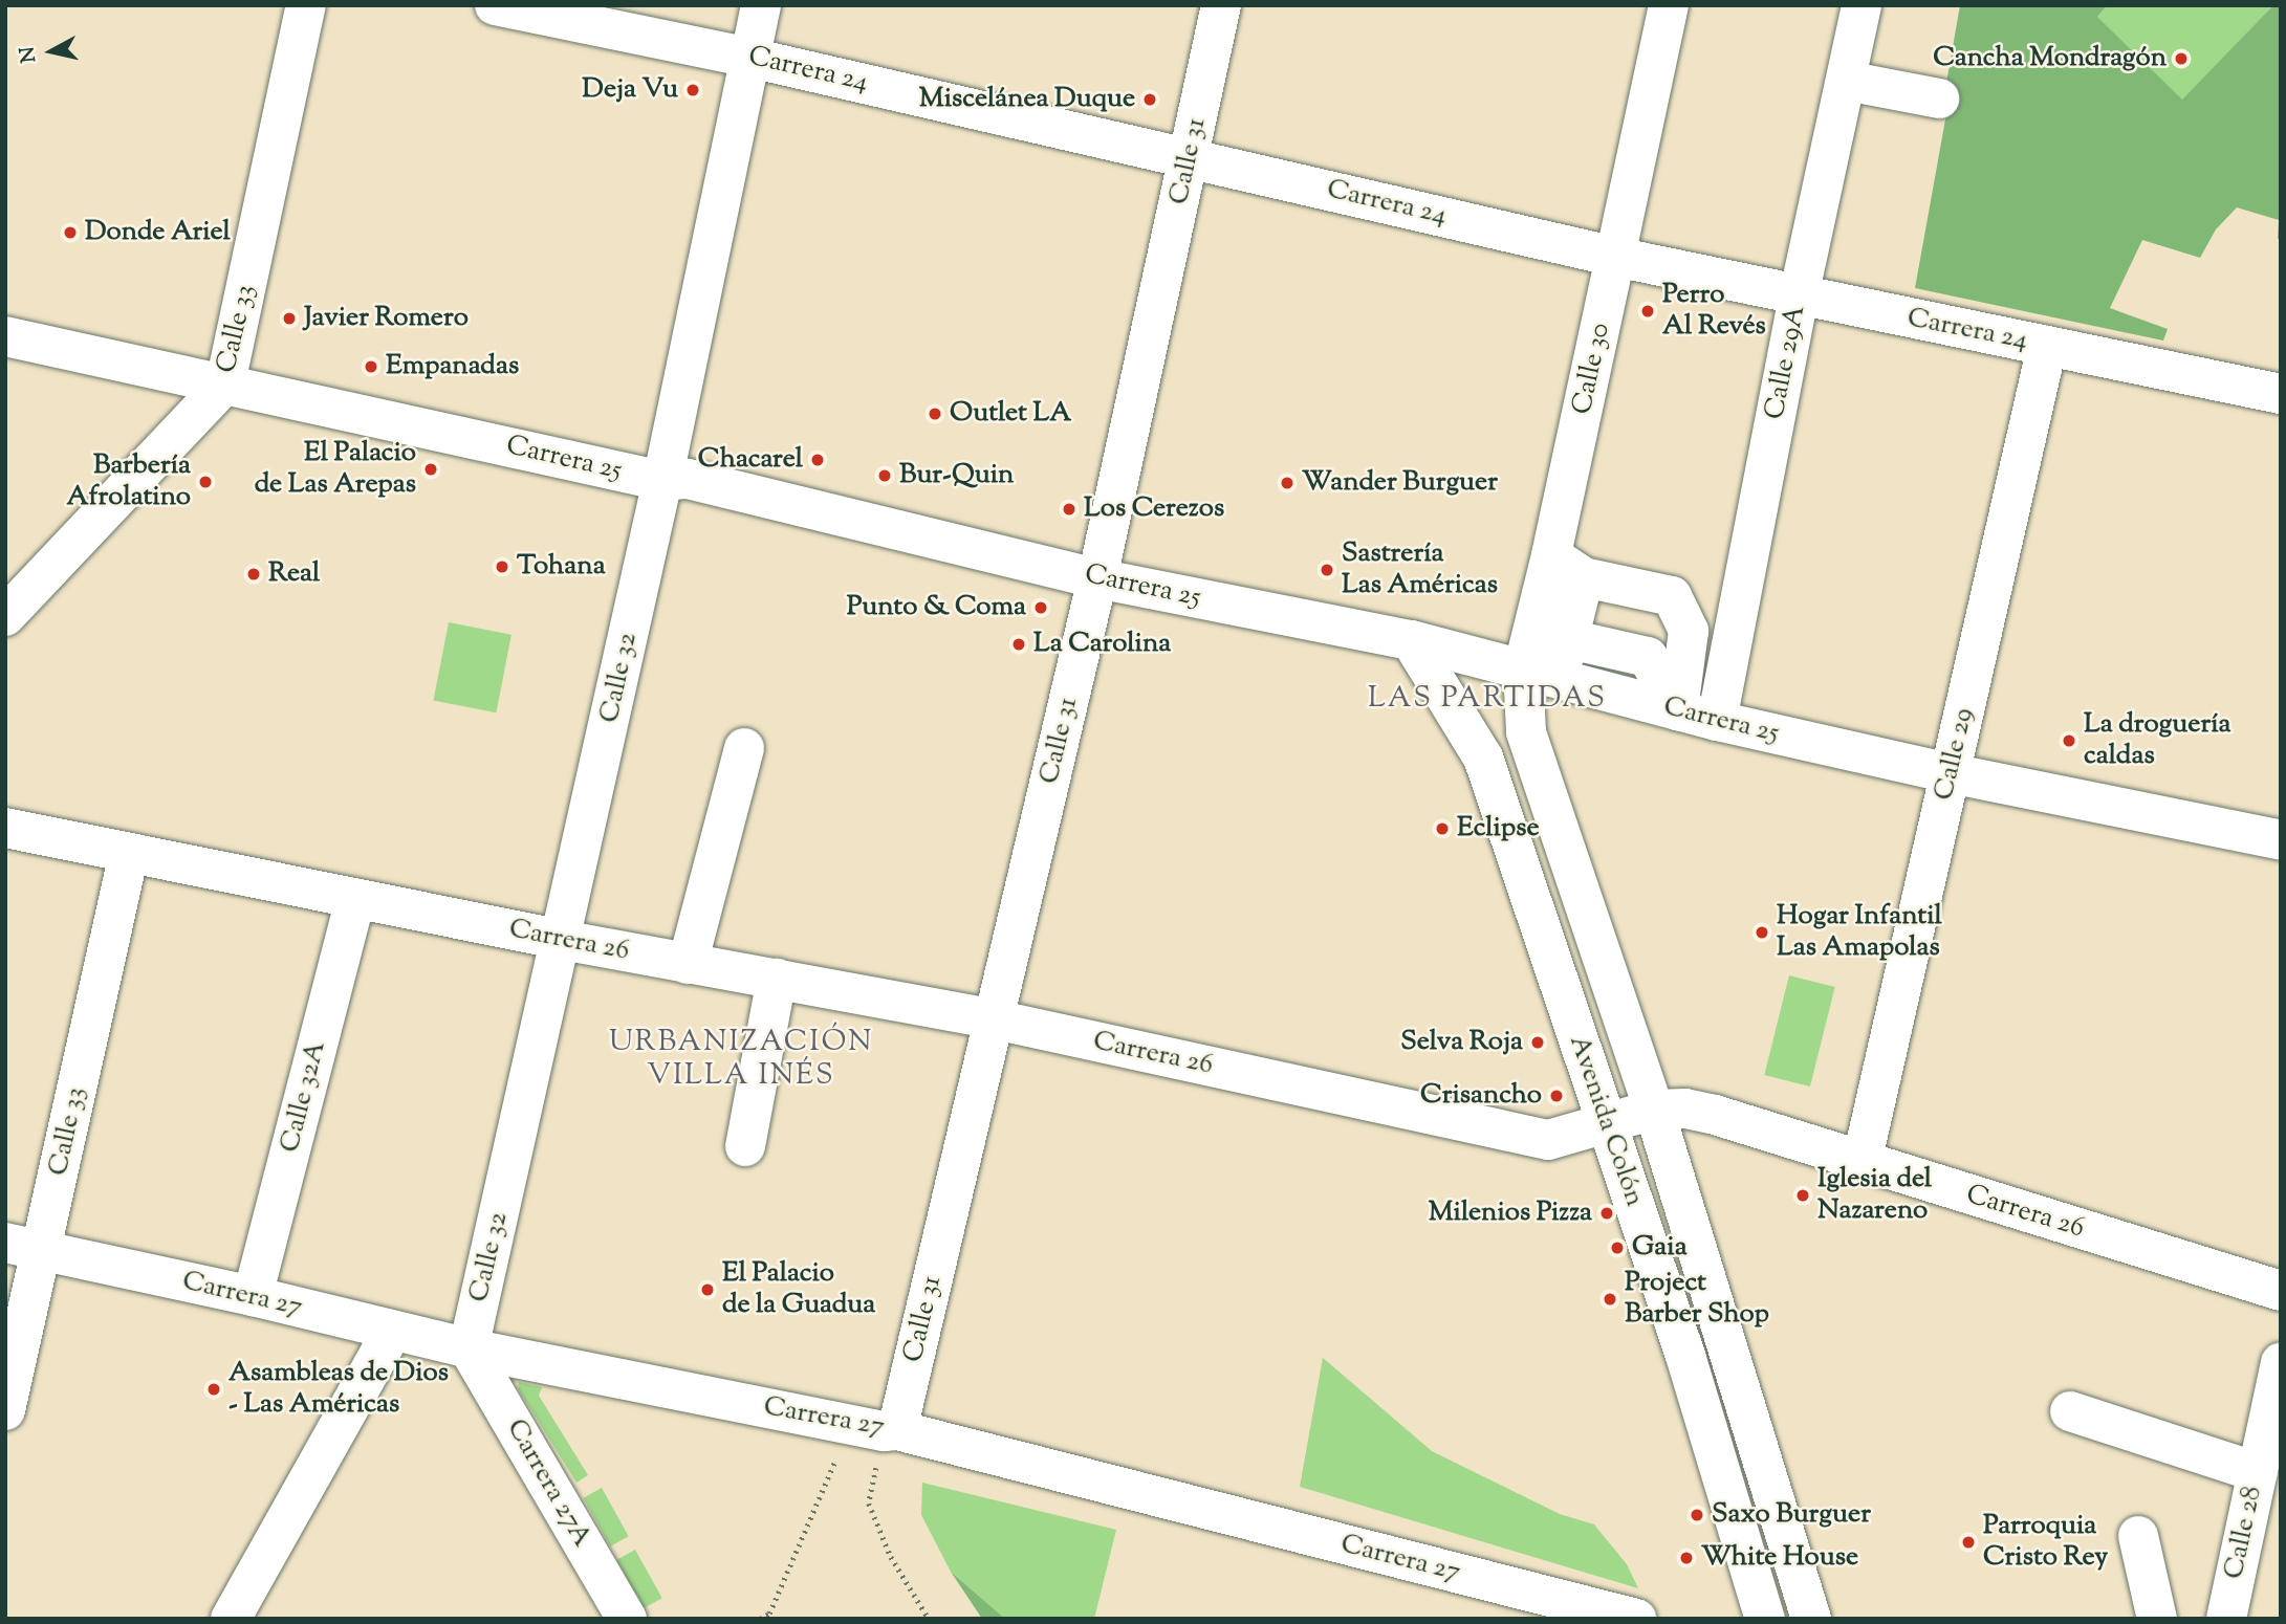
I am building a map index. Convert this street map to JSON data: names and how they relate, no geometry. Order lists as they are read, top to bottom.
{
  "streets": {
    "street": [
      "Carrera 24",
      "Calle 31",
      "Calle 33",
      "Calle 29A",
      "Calle 30",
      "Carrera 25",
      "Calle 32",
      "Calle 29",
      "Carrera 26",
      "Calle 32A",
      "Avenida Colón",
      "Carrera 27",
      "Carrera 27A",
      "Calle 28"
    ]
  },
  "crossings": [
    ["Carrera 24", "Calle 31"],
    ["Carrera 24", "Calle 29A"],
    ["Carrera 24", "Calle 30"],
    ["Carrera 24", "Calle 32"],
    ["Carrera 24", "Calle 29"],
    ["Calle 31", "Carrera 25"],
    ["Calle 31", "Carrera 26"],
    ["Calle 31", "Carrera 27"],
    ["Calle 33", "Carrera 25"],
    ["Calle 33", "Carrera 26"],
    ["Calle 33", "Carrera 27"],
    ["Calle 29A", "Carrera 25"],
    ["Calle 30", "Carrera 25"],
    ["Calle 30", "Avenida Colón"],
    ["Carrera 25", "Calle 32"],
    ["Carrera 25", "Calle 29"],
    ["Carrera 25", "Avenida Colón"],
    ["Calle 32", "Carrera 26"],
    ["Calle 32", "Carrera 27"],
    ["Calle 32", "Carrera 27A"],
    ["Calle 29", "Carrera 26"],
    ["Carrera 26", "Calle 32A"],
    ["Carrera 26", "Avenida Colón"],
    ["Calle 32A", "Carrera 27"],
    ["Carrera 27", "Carrera 27A"]
  ],
  "districts": ["LAS PARTIDAS", "URBANIZACIÓN VILLA INÉS"],
  "places": [
    "Cancha Mondragón",
    "Deja Vu",
    "Miscelánea Duque",
    "Donde Ariel",
    "Perro Al Revés",
    "Javier Romero",
    "Empanadas",
    "Outlet LA",
    "Chacarel",
    "El Palacio de Las Arepas",
    "Bur-Quin",
    "Barbería Afrolatino",
    "Wander Burguer",
    "Los Cerezos",
    "Tohana",
    "Sastrería Las Américas",
    "Real",
    "Punto & Coma",
    "La Carolina",
    "La droguería caldas",
    "Eclipse",
    "Hogar Infantil Las Amapolas",
    "Selva Roja",
    "Crisancho",
    "Iglesia del Nazareno",
    "Milenios Pizza",
    "Gaia",
    "El Palacio de la Guadua",
    "Project Barber Shop",
    "Asambleas de Dios - Las Américas",
    "Saxo Burguer",
    "Parroquia Cristo Rey",
    "White House"
  ],
  "north": "left"
}
